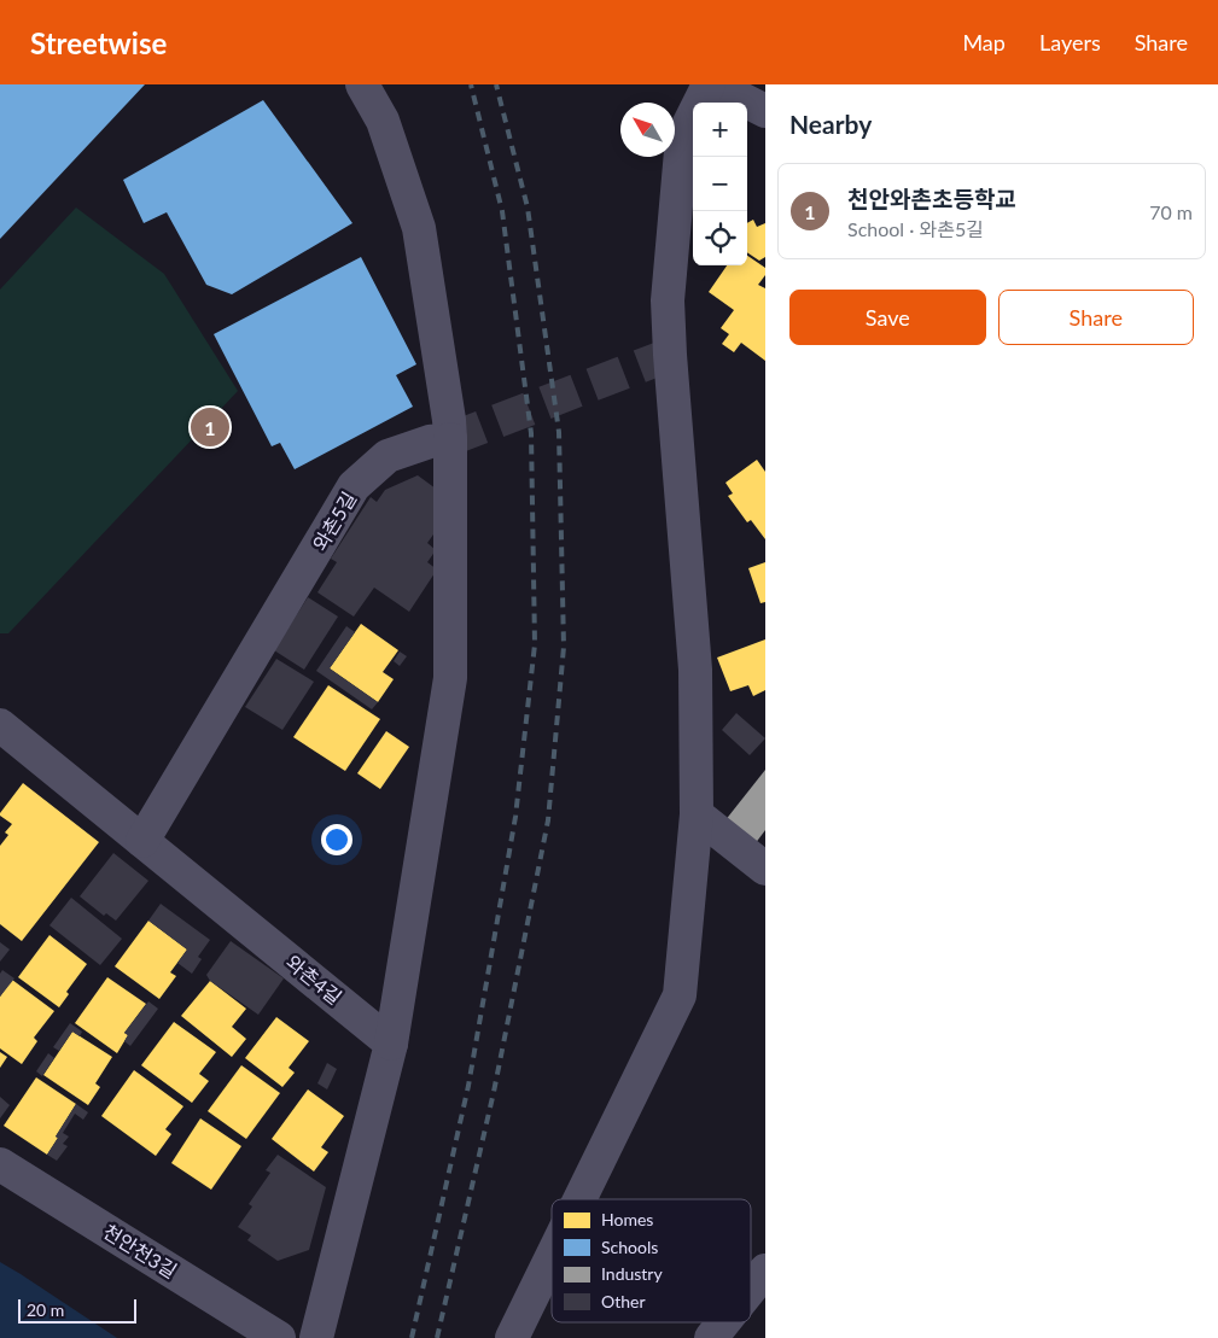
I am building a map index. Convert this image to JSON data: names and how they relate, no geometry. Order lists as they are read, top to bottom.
{
  "streets": {
    "street": ["와촌5길", "와촌4길", "천안천3길"]
  },
  "crossings": [
    ["와촌5길", "와촌4길"]
  ],
  "legend": [
    "Homes",
    "Schools",
    "Industry",
    "Other"
  ],
  "scale_bar": "20 m",
  "north": "top left",
  "page": {
    "header": "Streetwise",
    "nav": ["Map", "Layers", "Share"],
    "heading": "Nearby",
    "map_buttons": ["+", "−"],
    "list": [
      {
        "mark": "1",
        "name": "천안와촌초등학교",
        "note": "School · 와촌5길",
        "value": "70 m"
      }
    ],
    "buttons": ["Save", "Share"],
    "pins": "1",
    "scale": "20 m"
  }
}
